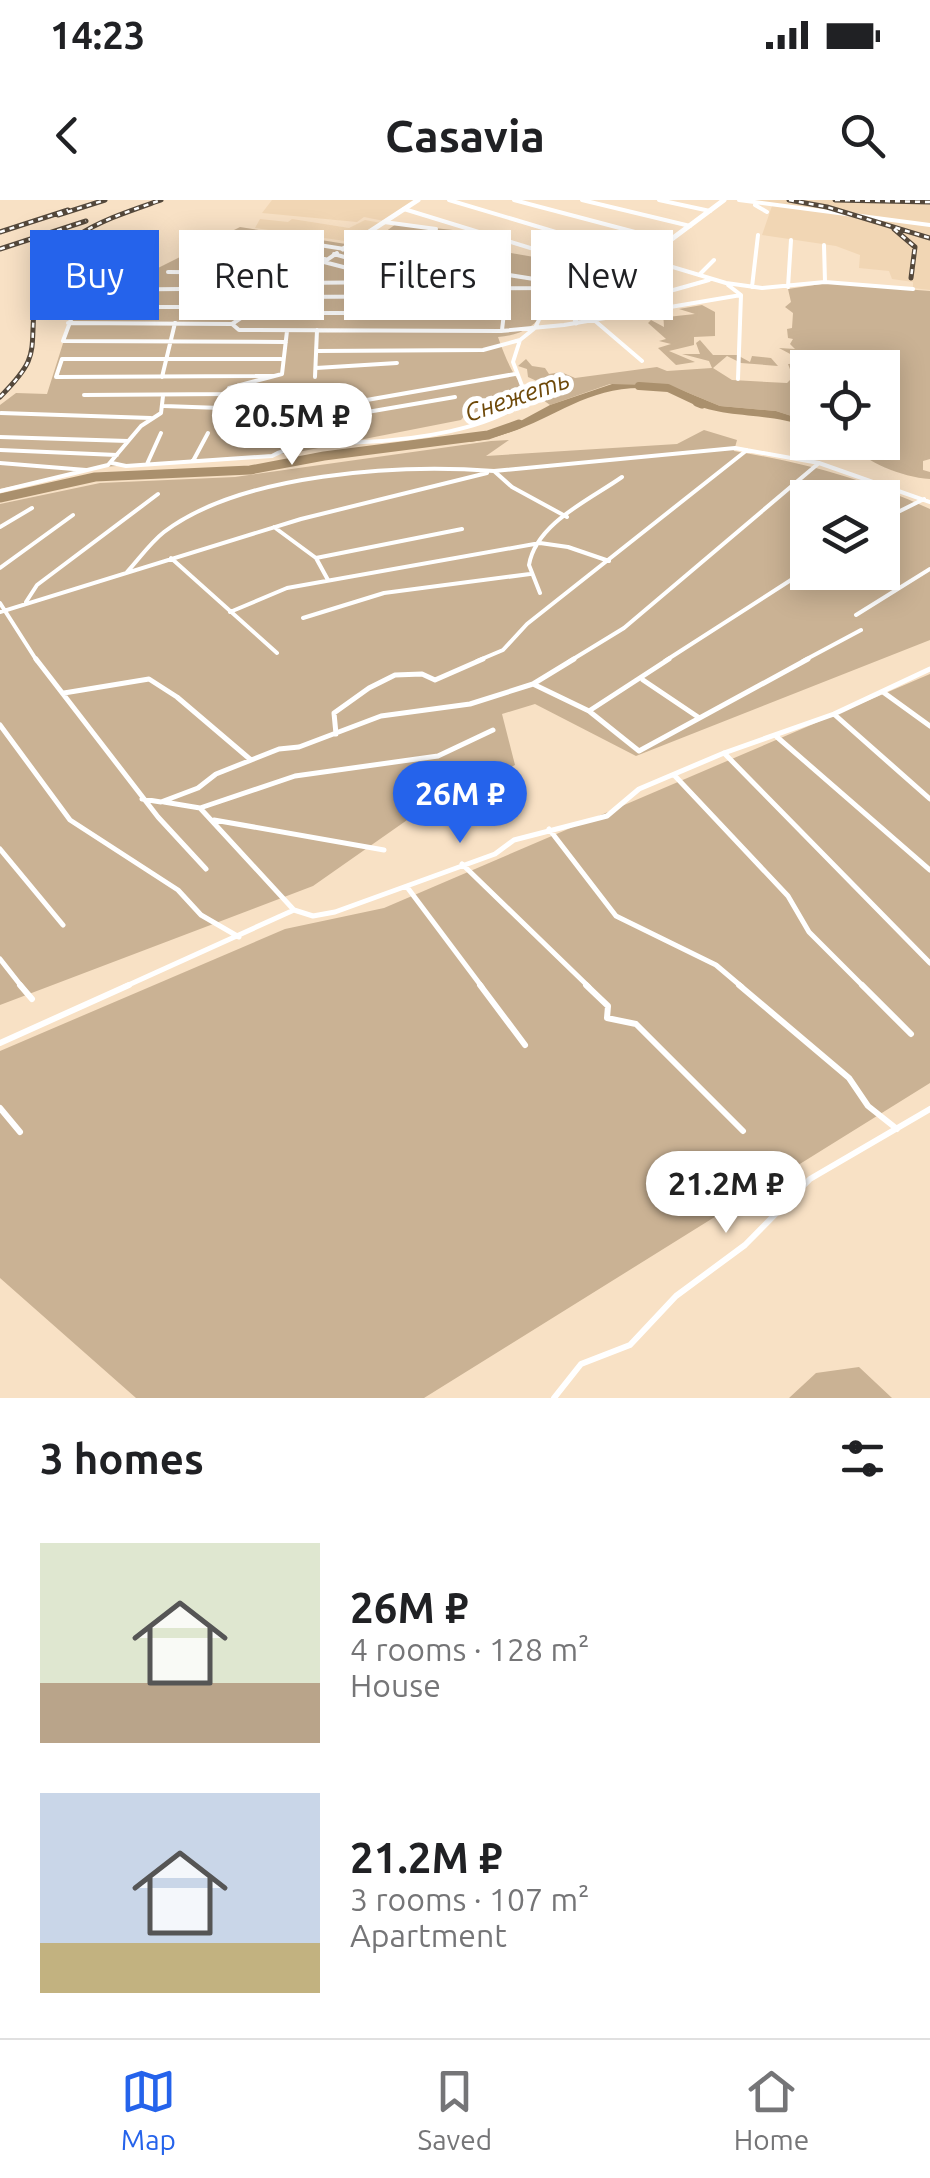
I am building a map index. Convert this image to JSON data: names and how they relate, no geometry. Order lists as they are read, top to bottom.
{
  "water": ["Снежеть"],
  "page": {
    "status": "14:23",
    "header": "Casavia",
    "chip": [
      "Buy",
      "Rent",
      "Filters",
      "New"
    ],
    "price": ["20.5M ₽", "26M ₽", "21.2M ₽"],
    "heading": "3 homes",
    "list": [
      {
        "name": "26M ₽",
        "note": "4 rooms · 128 m² · House"
      },
      {
        "name": "21.2M ₽",
        "note": "3 rooms · 107 m² · Apartment"
      }
    ],
    "tabs": ["Map", "Saved", "Home"]
  }
}
